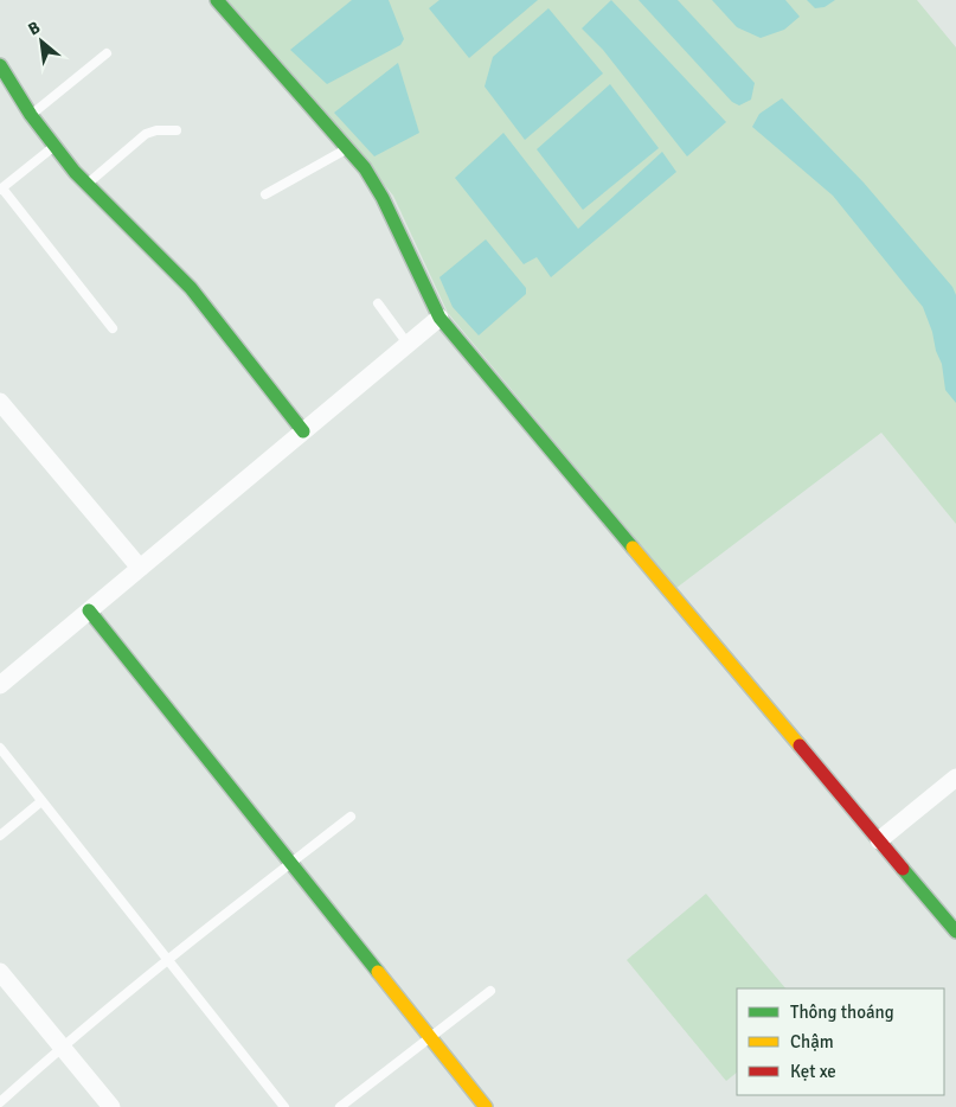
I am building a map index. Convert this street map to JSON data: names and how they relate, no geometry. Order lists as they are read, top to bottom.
{
  "legend": ["Thông thoáng", "Chậm", "Kẹt xe"],
  "north": "top left"
}
